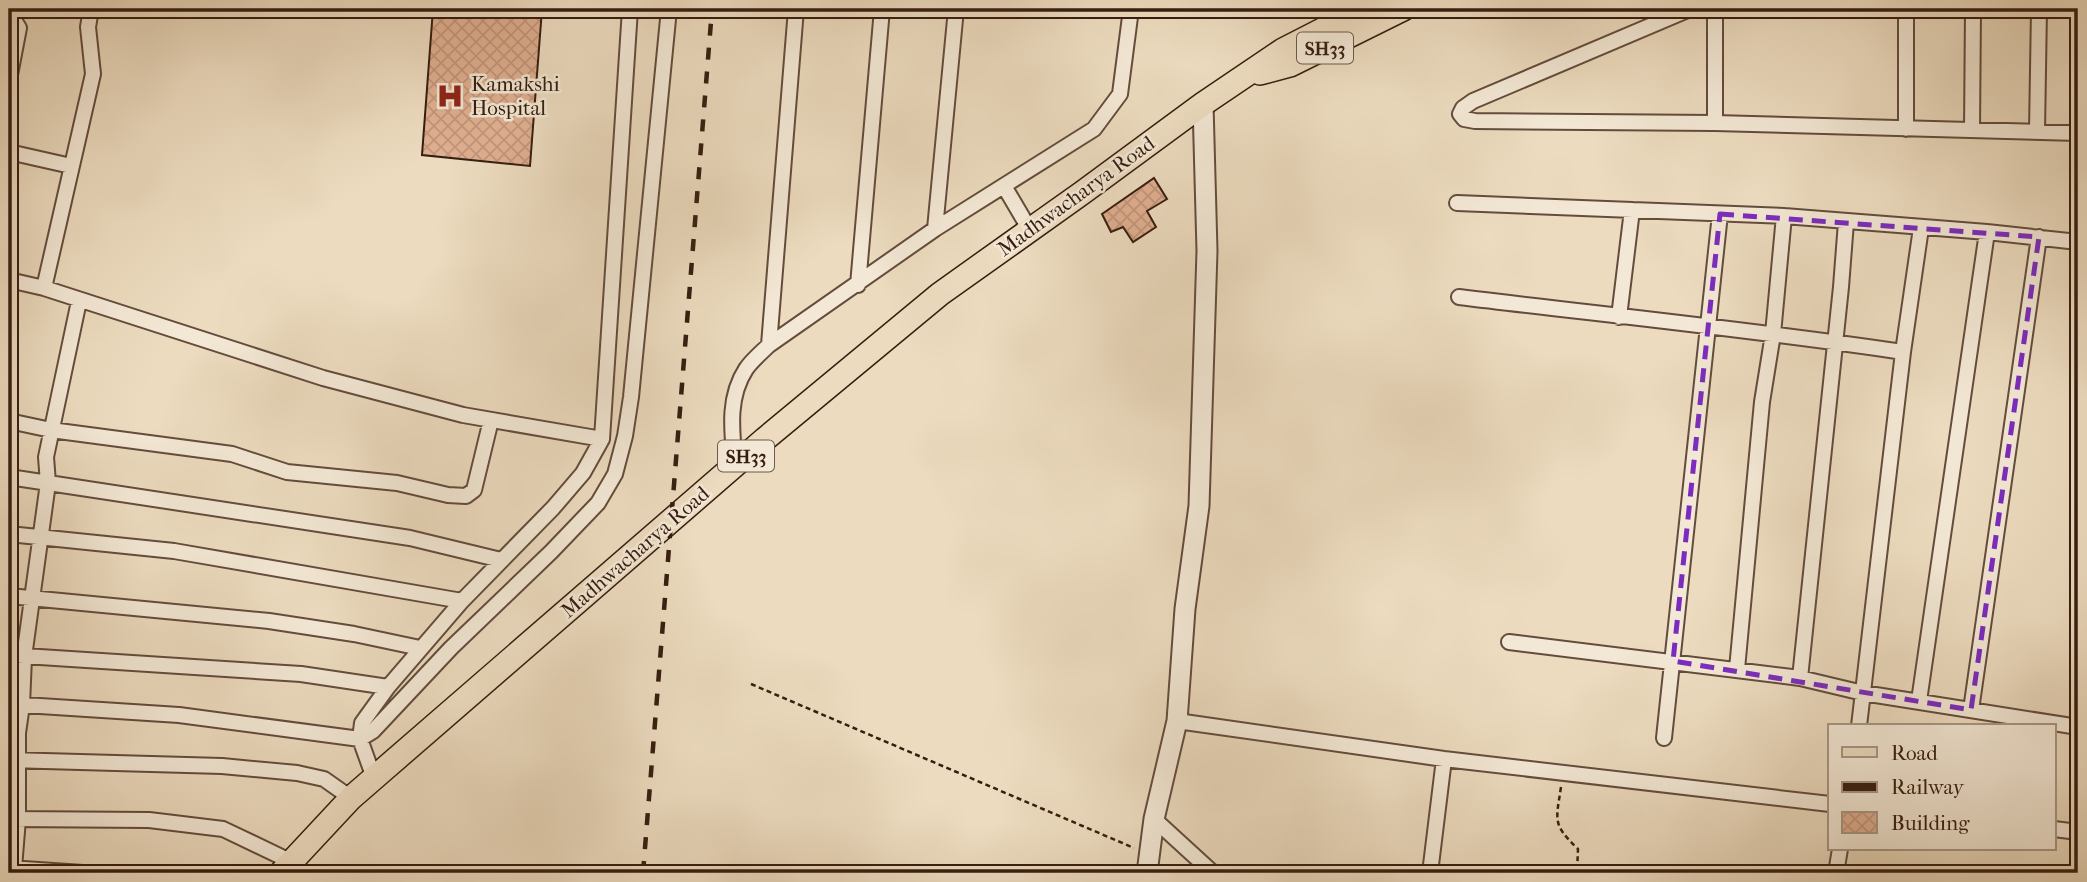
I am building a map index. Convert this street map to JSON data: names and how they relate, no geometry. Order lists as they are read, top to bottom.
{
  "streets": {
    "main road": ["SH33", "Madhwacharya Road"]
  },
  "places": {
    "hospital": ["Kamakshi Hospital"]
  },
  "legend": ["Road", "Railway", "Building"]
}
